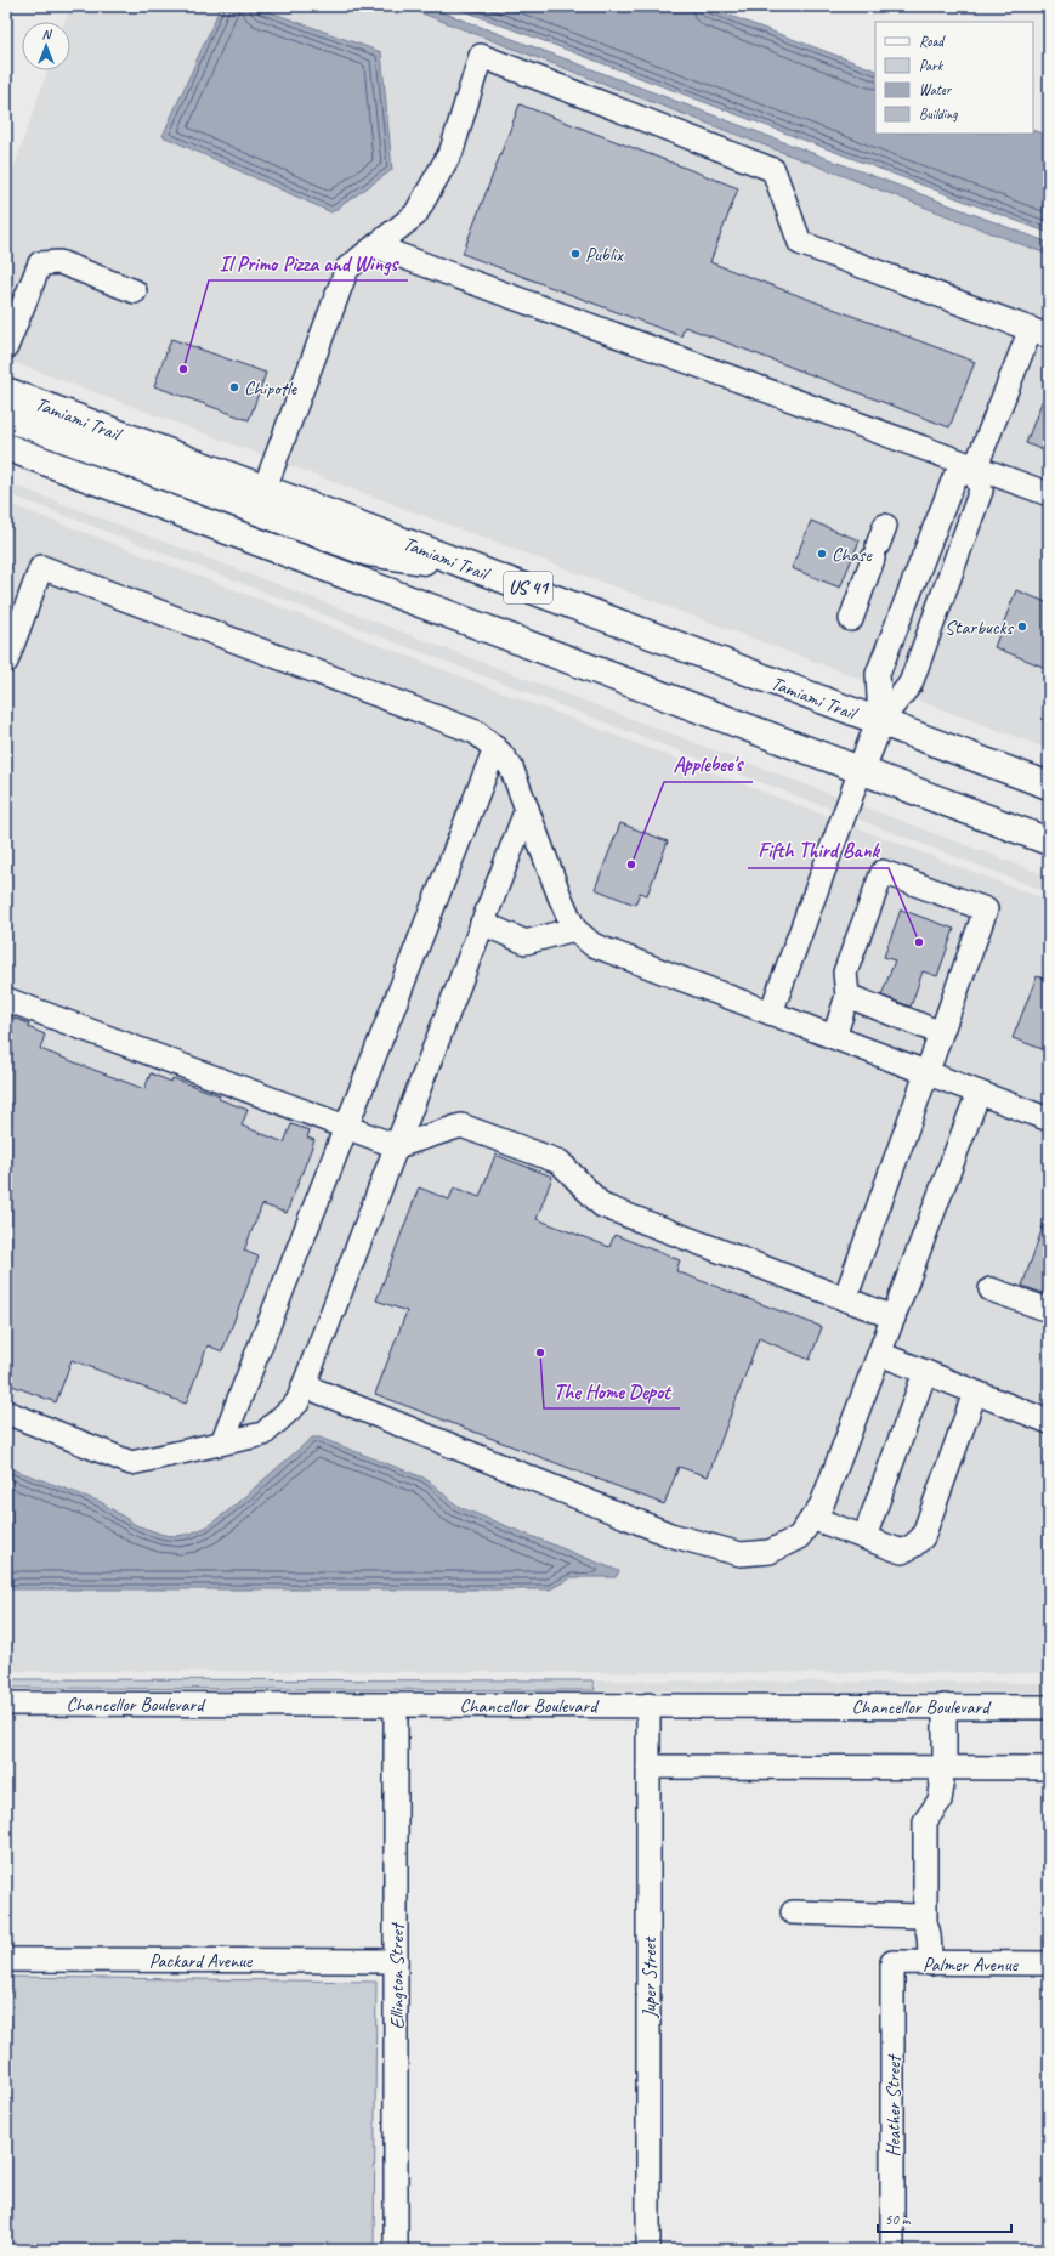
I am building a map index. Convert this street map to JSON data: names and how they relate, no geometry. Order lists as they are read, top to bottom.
{
  "streets": {
    "main road": ["Tamiami Trail", "US 41"],
    "street": [
      "Chancellor Boulevard",
      "Packard Avenue",
      "Palmer Avenue",
      "Ellington Street",
      "Juper Street",
      "Heather Street"
    ]
  },
  "crossings": [
    ["Chancellor Boulevard", "Ellington Street"],
    ["Chancellor Boulevard", "Juper Street"],
    ["Packard Avenue", "Ellington Street"],
    ["Palmer Avenue", "Heather Street"]
  ],
  "places": [
    "Publix",
    "Il Primo Pizza and Wings",
    "Chipotle",
    "Chase",
    "Starbucks",
    "Applebee's",
    "Fifth Third Bank",
    "The Home Depot"
  ],
  "legend": [
    "Road",
    "Park",
    "Water",
    "Building"
  ],
  "scale_bar": "50 m",
  "north": "top"
}
